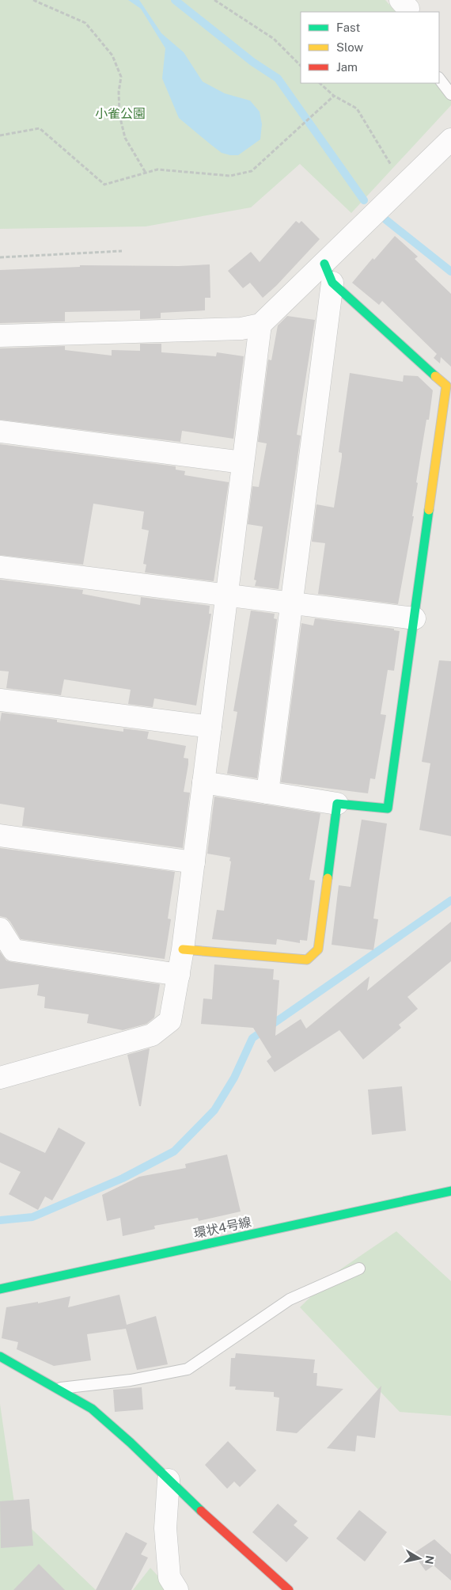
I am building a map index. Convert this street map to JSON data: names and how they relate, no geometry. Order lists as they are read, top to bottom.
{
  "streets": {
    "street": ["環状4号線"]
  },
  "parks": ["小雀公園"],
  "legend": ["Fast", "Slow", "Jam"],
  "north": "right"
}
